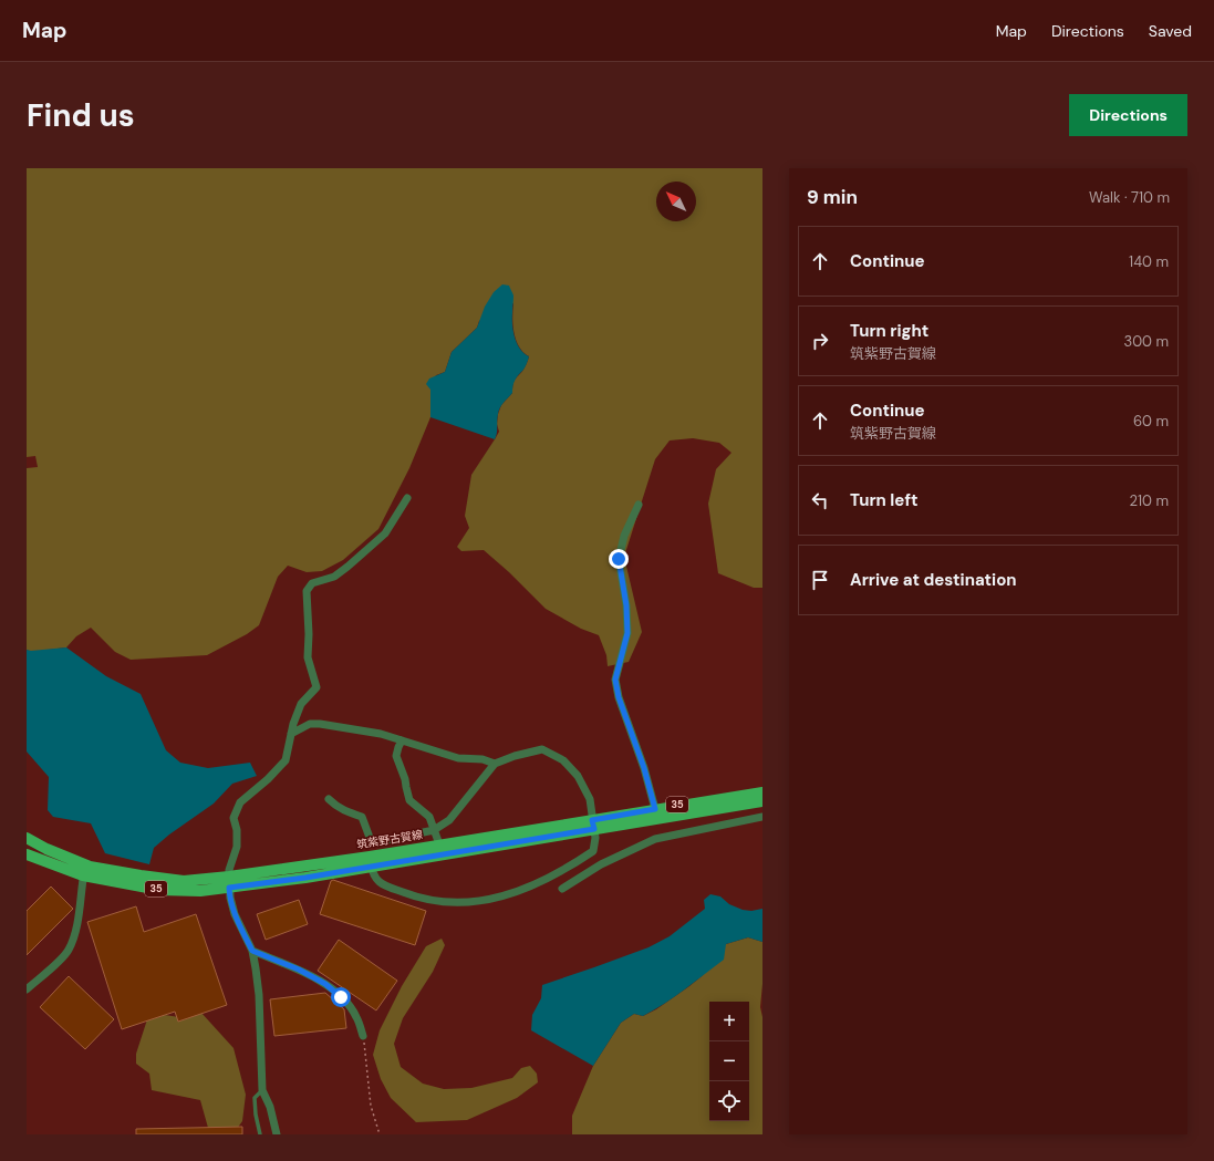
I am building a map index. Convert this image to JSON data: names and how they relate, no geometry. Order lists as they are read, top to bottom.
{
  "streets": {
    "main road": ["35", "筑紫野古賀線"]
  },
  "north": "top left",
  "page": {
    "header": "Map",
    "nav": ["Map", "Directions", "Saved"],
    "buttons": "Directions",
    "title": "Find us",
    "heading": ["9 min", "Walk · 710 m"],
    "list": [
      ["Continue", "140 m"],
      ["Turn right", "筑紫野古賀線", "300 m"],
      ["Continue", "筑紫野古賀線", "60 m"],
      ["Turn left", "210 m"],
      "Arrive at destination"
    ],
    "map_buttons": ["+", "−"]
  }
}
